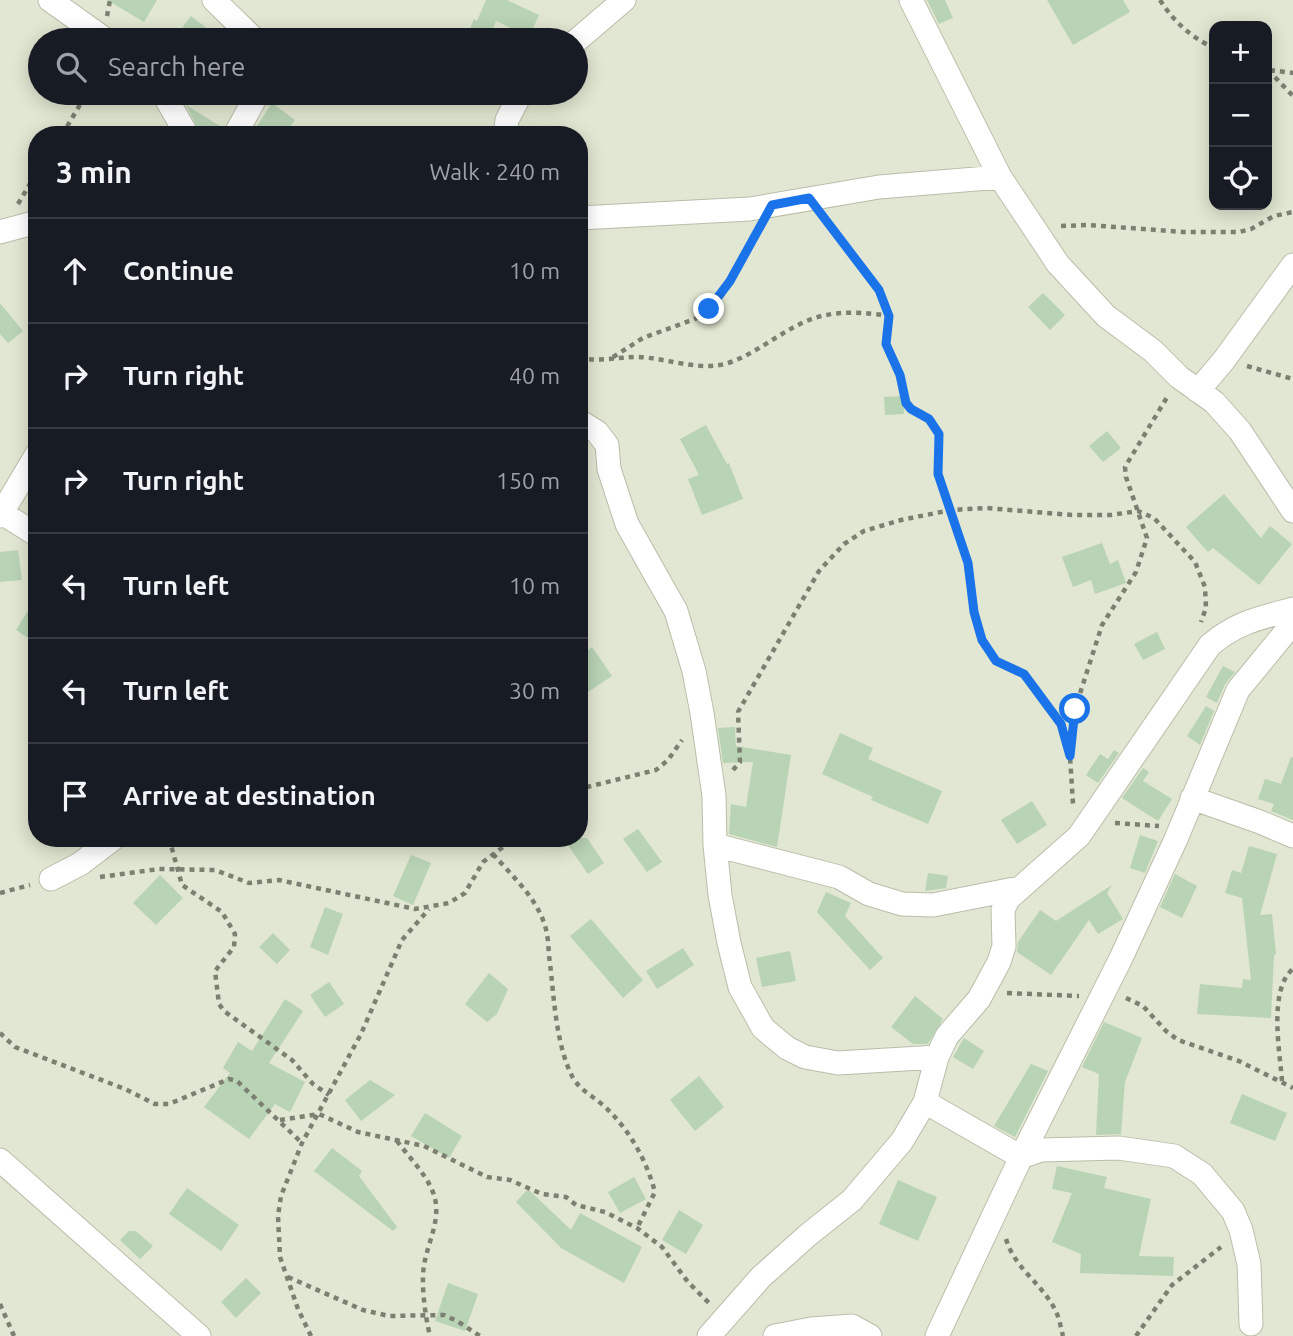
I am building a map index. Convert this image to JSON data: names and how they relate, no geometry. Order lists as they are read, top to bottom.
{
  "page": {
    "map_buttons": ["+", "−"],
    "search": "Search here",
    "heading": ["3 min", "Walk · 240 m"],
    "list": [
      ["Continue", "10 m"],
      ["Turn right", "40 m"],
      ["Turn right", "150 m"],
      ["Turn left", "10 m"],
      ["Turn left", "30 m"],
      "Arrive at destination"
    ]
  }
}
